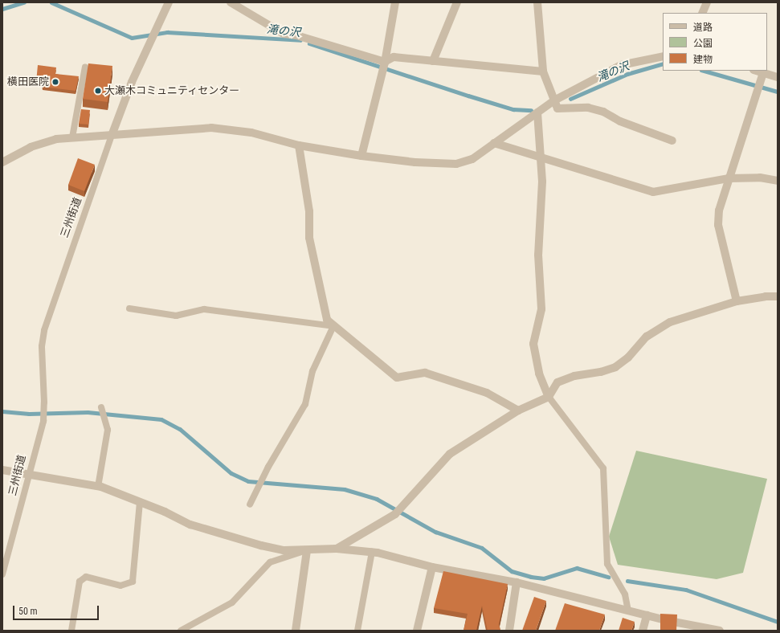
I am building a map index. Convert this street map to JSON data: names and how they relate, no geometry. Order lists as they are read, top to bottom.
{
  "streets": {
    "street": ["三州街道"]
  },
  "water": ["滝の沢"],
  "places": ["横田医院", "大瀬木コミュニティセンター"],
  "legend": ["道路", "公園", "建物"],
  "scale_bar": "50 m"
}
